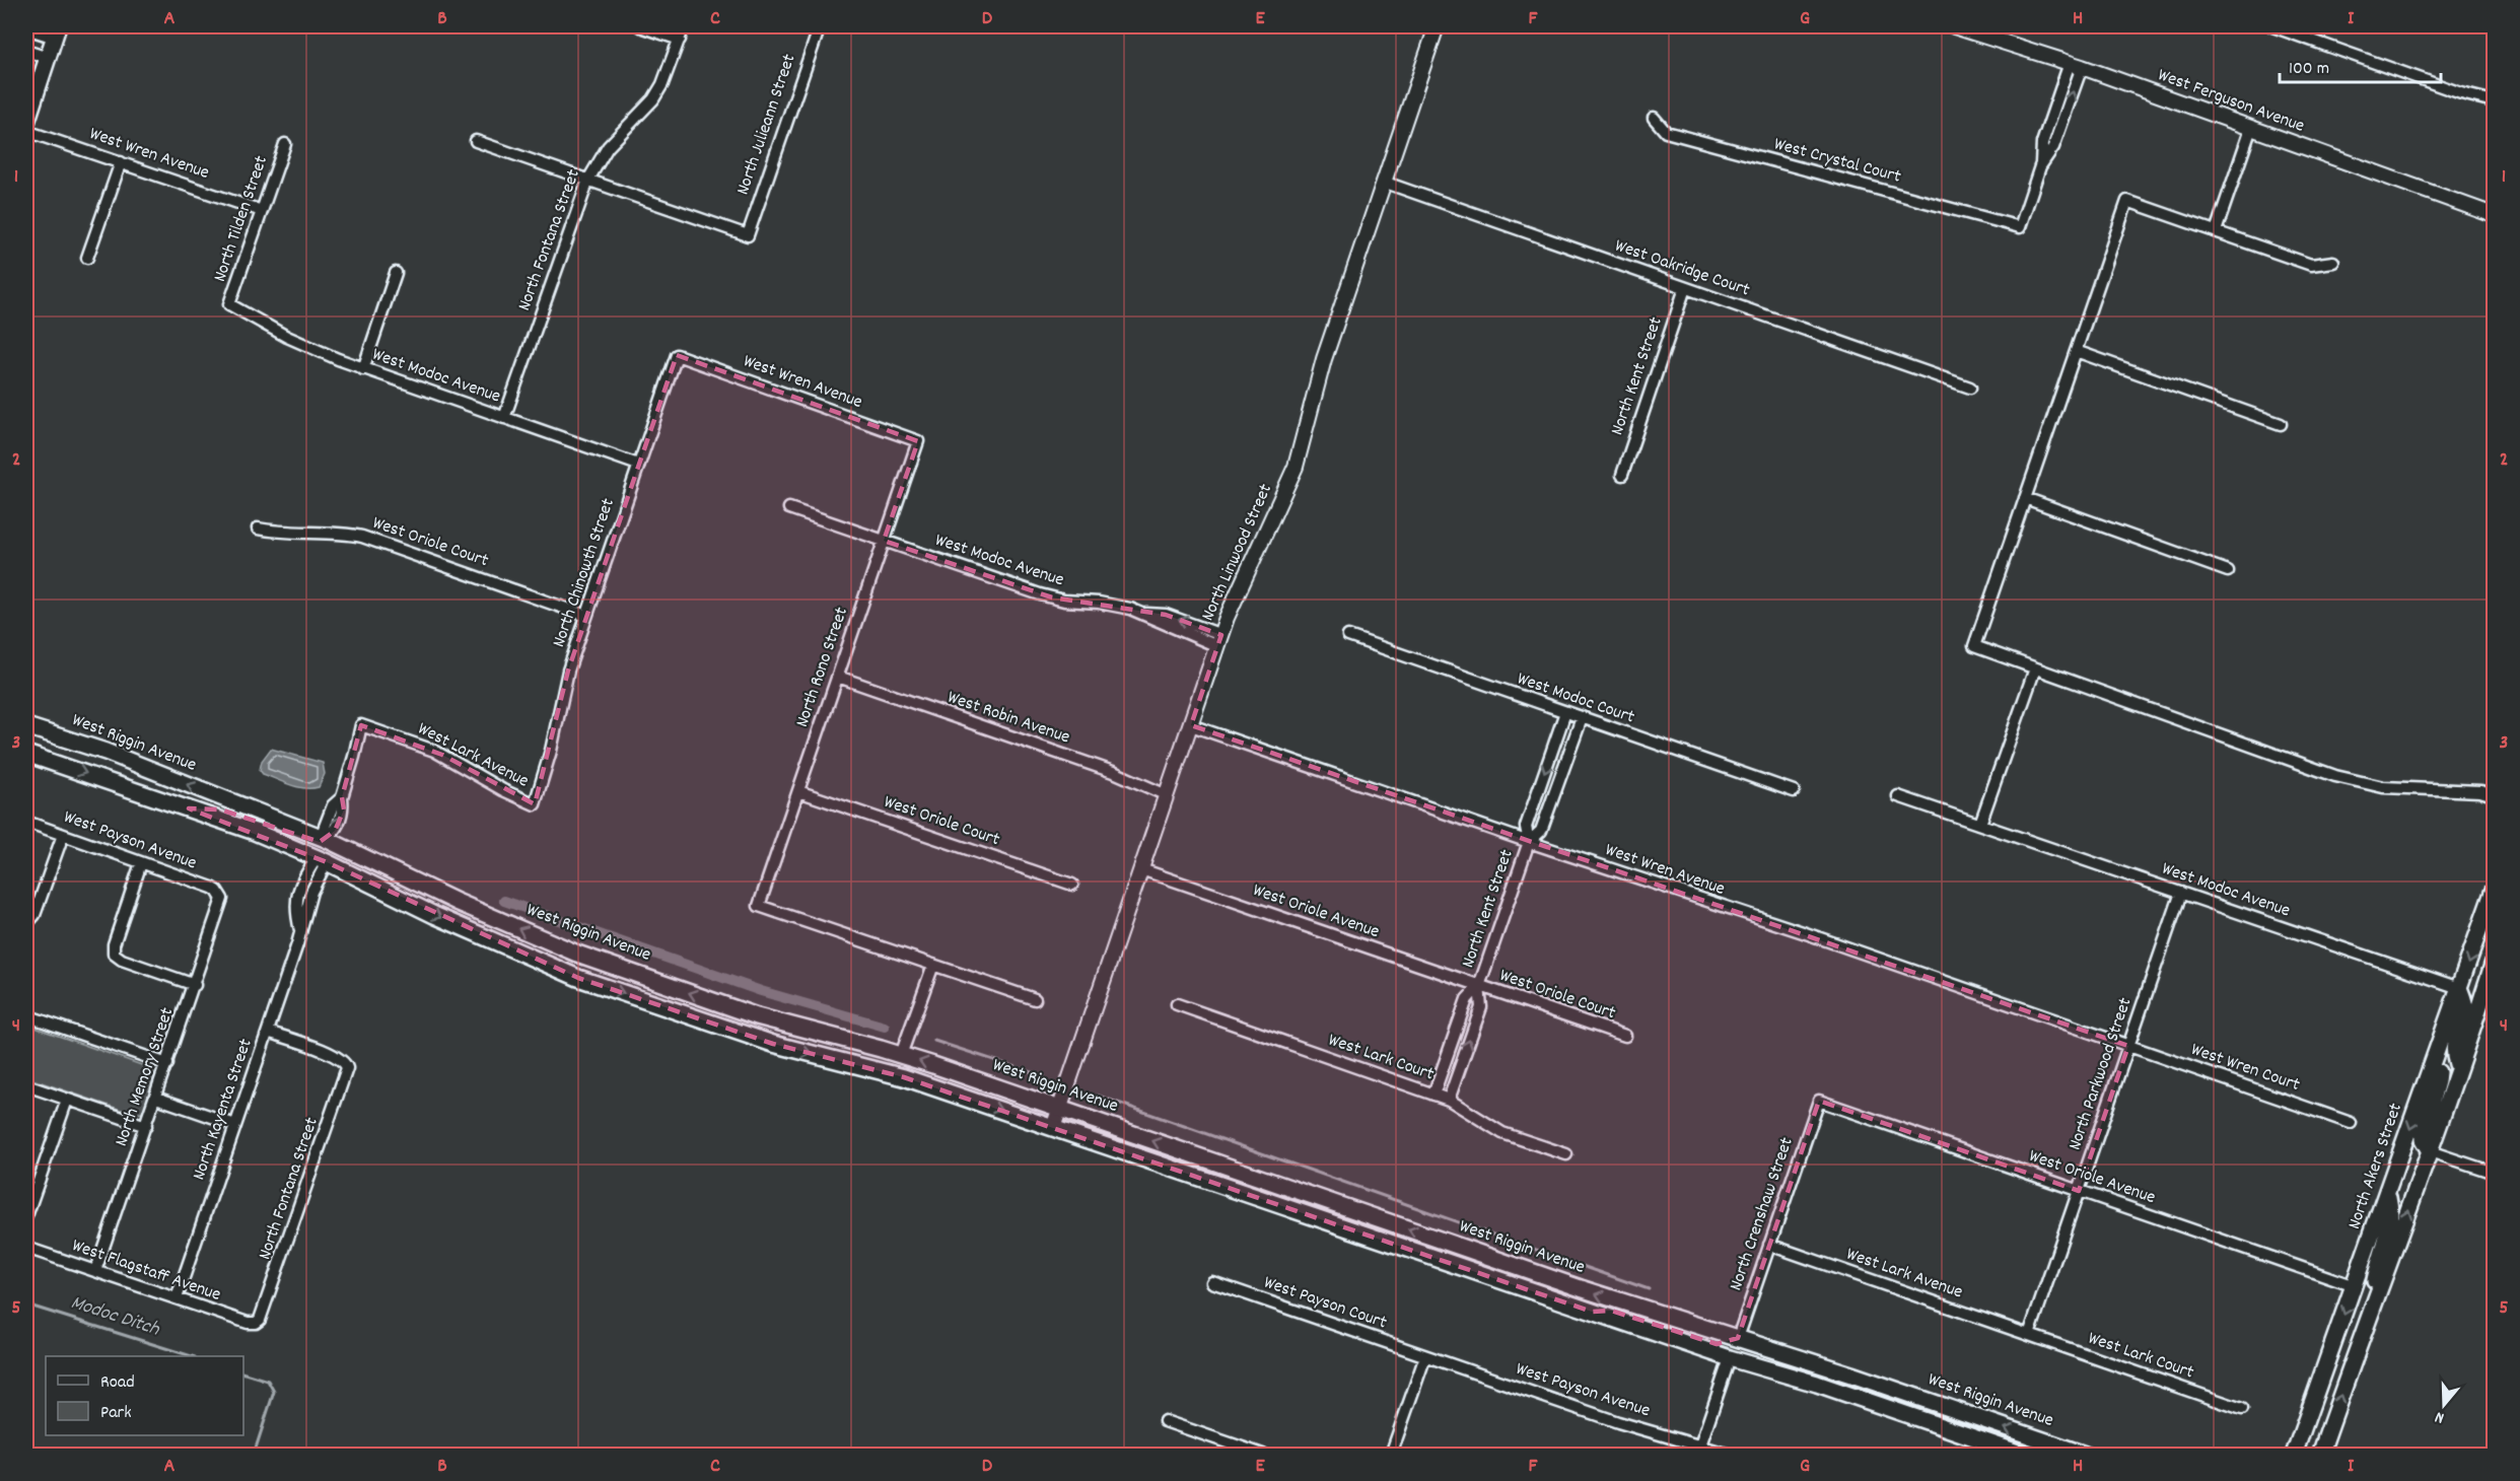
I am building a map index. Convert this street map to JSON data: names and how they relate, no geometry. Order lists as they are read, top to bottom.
{
  "streets": {
    "main road": ["West Riggin Avenue", "North Akers Street"],
    "street": [
      "West Ferguson Avenue",
      "North Julieann Street",
      "West Wren Avenue",
      "West Crystal Court",
      "North Tilden Street",
      "North Fontana Street",
      "West Oakridge Court",
      "West Modoc Avenue",
      "North Kent Street",
      "West Oriole Court",
      "North Linwood Street",
      "North Chinowth Street",
      "North Rono Street",
      "West Modoc Court",
      "West Robin Avenue",
      "West Lark Avenue",
      "West Payson Avenue",
      "West Oriole Avenue",
      "West Lark Court",
      "West Wren Court",
      "North Parkwood Street",
      "North Memory Street",
      "North Kayenta Street",
      "North Crenshaw Street",
      "West Flagstaff Avenue",
      "West Payson Court"
    ]
  },
  "crossings": [
    ["West Ferguson Avenue", "West Crystal Court"],
    ["North Julieann Street", "North Fontana Street"],
    ["West Wren Avenue", "North Tilden Street"],
    ["West Wren Avenue", "North Kent Street"],
    ["West Wren Avenue", "North Linwood Street"],
    ["West Wren Avenue", "North Chinowth Street"],
    ["West Wren Avenue", "North Rono Street"],
    ["West Wren Avenue", "West Wren Court"],
    ["West Wren Avenue", "North Parkwood Street"],
    ["North Tilden Street", "West Modoc Avenue"],
    ["North Fontana Street", "West Modoc Avenue"],
    ["North Fontana Street", "North Kayenta Street"],
    ["North Fontana Street", "West Flagstaff Avenue"],
    ["West Oakridge Court", "North Kent Street"],
    ["West Oakridge Court", "North Linwood Street"],
    ["West Modoc Avenue", "North Linwood Street"],
    ["West Modoc Avenue", "North Chinowth Street"],
    ["West Modoc Avenue", "North Rono Street"],
    ["West Modoc Avenue", "North Parkwood Street"],
    ["West Modoc Avenue", "North Akers Street"],
    ["North Kent Street", "West Oriole Court"],
    ["North Kent Street", "West Modoc Court"],
    ["North Kent Street", "West Oriole Avenue"],
    ["North Kent Street", "West Lark Court"],
    ["West Oriole Court", "North Chinowth Street"],
    ["West Oriole Court", "North Rono Street"],
    ["West Oriole Court", "West Oriole Avenue"],
    ["North Linwood Street", "West Robin Avenue"],
    ["North Linwood Street", "West Riggin Avenue"],
    ["North Linwood Street", "West Oriole Avenue"],
    ["North Chinowth Street", "West Lark Avenue"],
    ["North Rono Street", "West Robin Avenue"],
    ["West Riggin Avenue", "West Lark Avenue"],
    ["West Riggin Avenue", "North Kayenta Street"],
    ["West Riggin Avenue", "North Crenshaw Street"],
    ["West Lark Avenue", "West Lark Court"],
    ["West Lark Avenue", "North Parkwood Street"],
    ["West Lark Avenue", "North Crenshaw Street"],
    ["West Payson Avenue", "North Memory Street"],
    ["West Payson Avenue", "West Payson Court"],
    ["West Oriole Avenue", "North Parkwood Street"],
    ["West Oriole Avenue", "North Akers Street"],
    ["West Oriole Avenue", "North Crenshaw Street"],
    ["West Lark Court", "North Parkwood Street"],
    ["West Wren Court", "North Parkwood Street"],
    ["North Memory Street", "West Flagstaff Avenue"],
    ["North Kayenta Street", "West Flagstaff Avenue"]
  ],
  "water": ["Modoc Ditch"],
  "legend": ["Road", "Park"],
  "scale_bar": "100 m",
  "north": "bottom",
  "grid": {
    "columns": [
      "A",
      "B",
      "C",
      "D",
      "E",
      "F",
      "G",
      "H",
      "I"
    ],
    "rows": [
      "1",
      "2",
      "3",
      "4",
      "5"
    ]
  }
}
